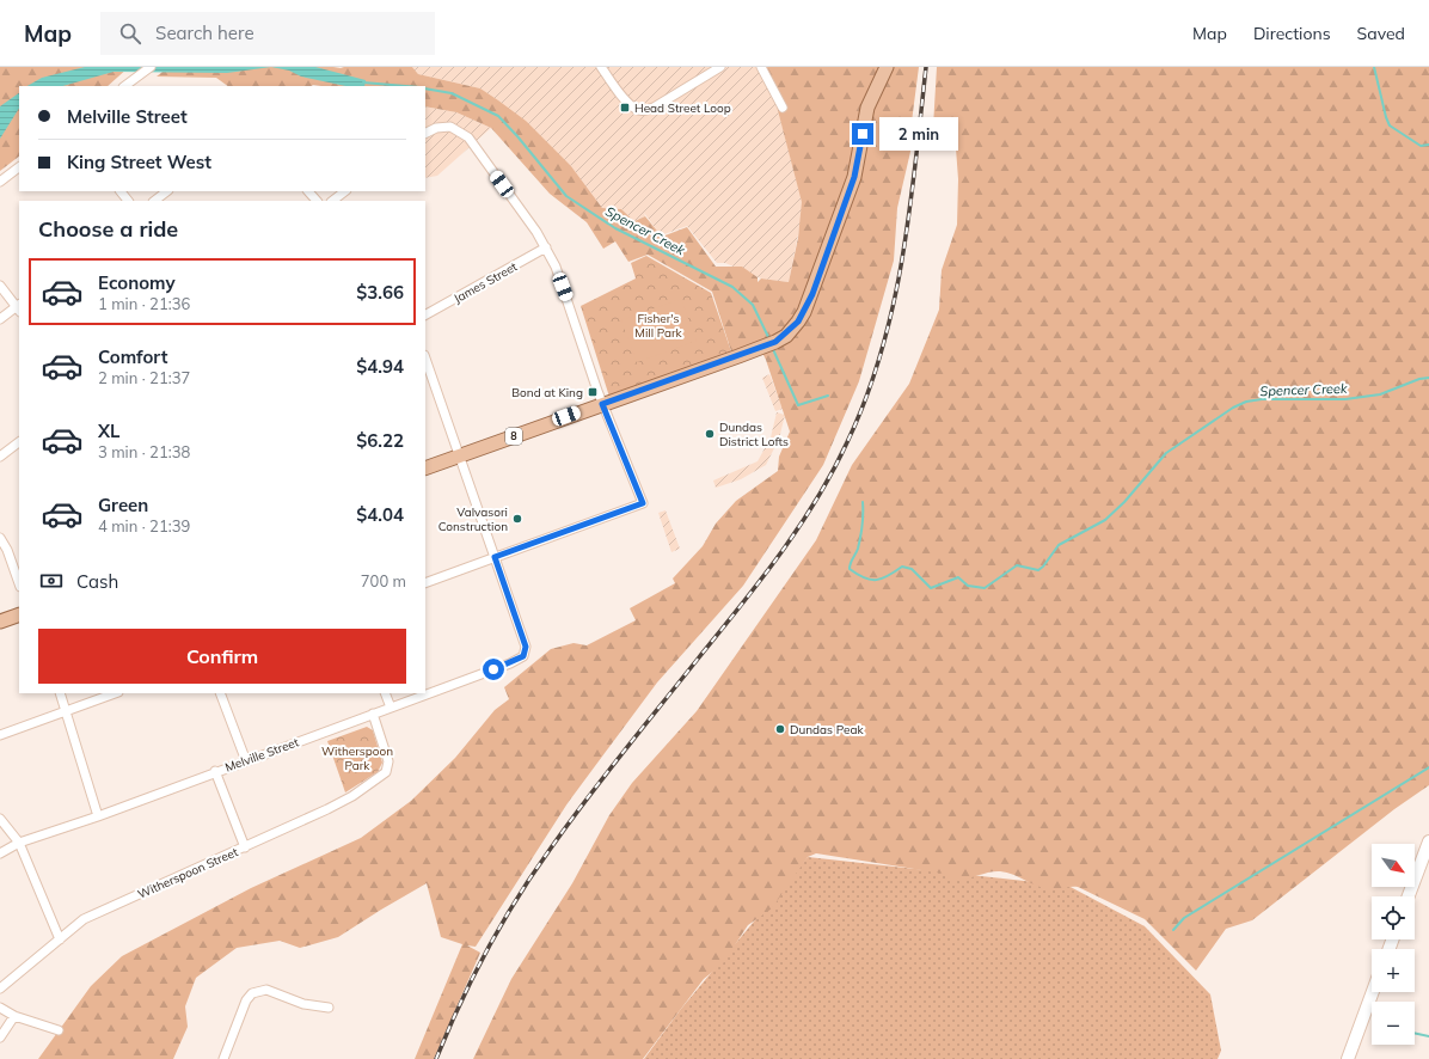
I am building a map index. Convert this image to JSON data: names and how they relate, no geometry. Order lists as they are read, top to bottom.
{
  "streets": {
    "main road": ["8"],
    "street": ["James Street", "Melville Street", "Witherspoon Street"]
  },
  "crossings": [
    ["Melville Street", "Witherspoon Street"]
  ],
  "water": ["Spencer Creek"],
  "parks": ["Fisher's Mill Park", "Witherspoon Park"],
  "places": {
    "transit": ["Head Street Loop", "Bond at King"],
    "other": ["Dundas District Lofts", "Valvasori Construction", "Dundas Peak"]
  },
  "north": "bottom right",
  "page": {
    "header": "Map",
    "search": "Search here",
    "nav": ["Map", "Directions", "Saved"],
    "banner": ["Melville Street", "King Street West"],
    "bubble": "2 min",
    "heading": "Choose a ride",
    "list": [
      {
        "name": "Economy",
        "note": "1 min · 21:36",
        "value": "$3.66"
      },
      {
        "name": "Comfort",
        "note": "2 min · 21:37",
        "value": "$4.94"
      },
      {
        "name": "XL",
        "note": "3 min · 21:38",
        "value": "$6.22"
      },
      {
        "name": "Green",
        "note": "4 min · 21:39",
        "value": "$4.04"
      }
    ],
    "pay": ["Cash", "700 m"],
    "buttons": "Confirm",
    "map_buttons": ["+", "−"]
  }
}
